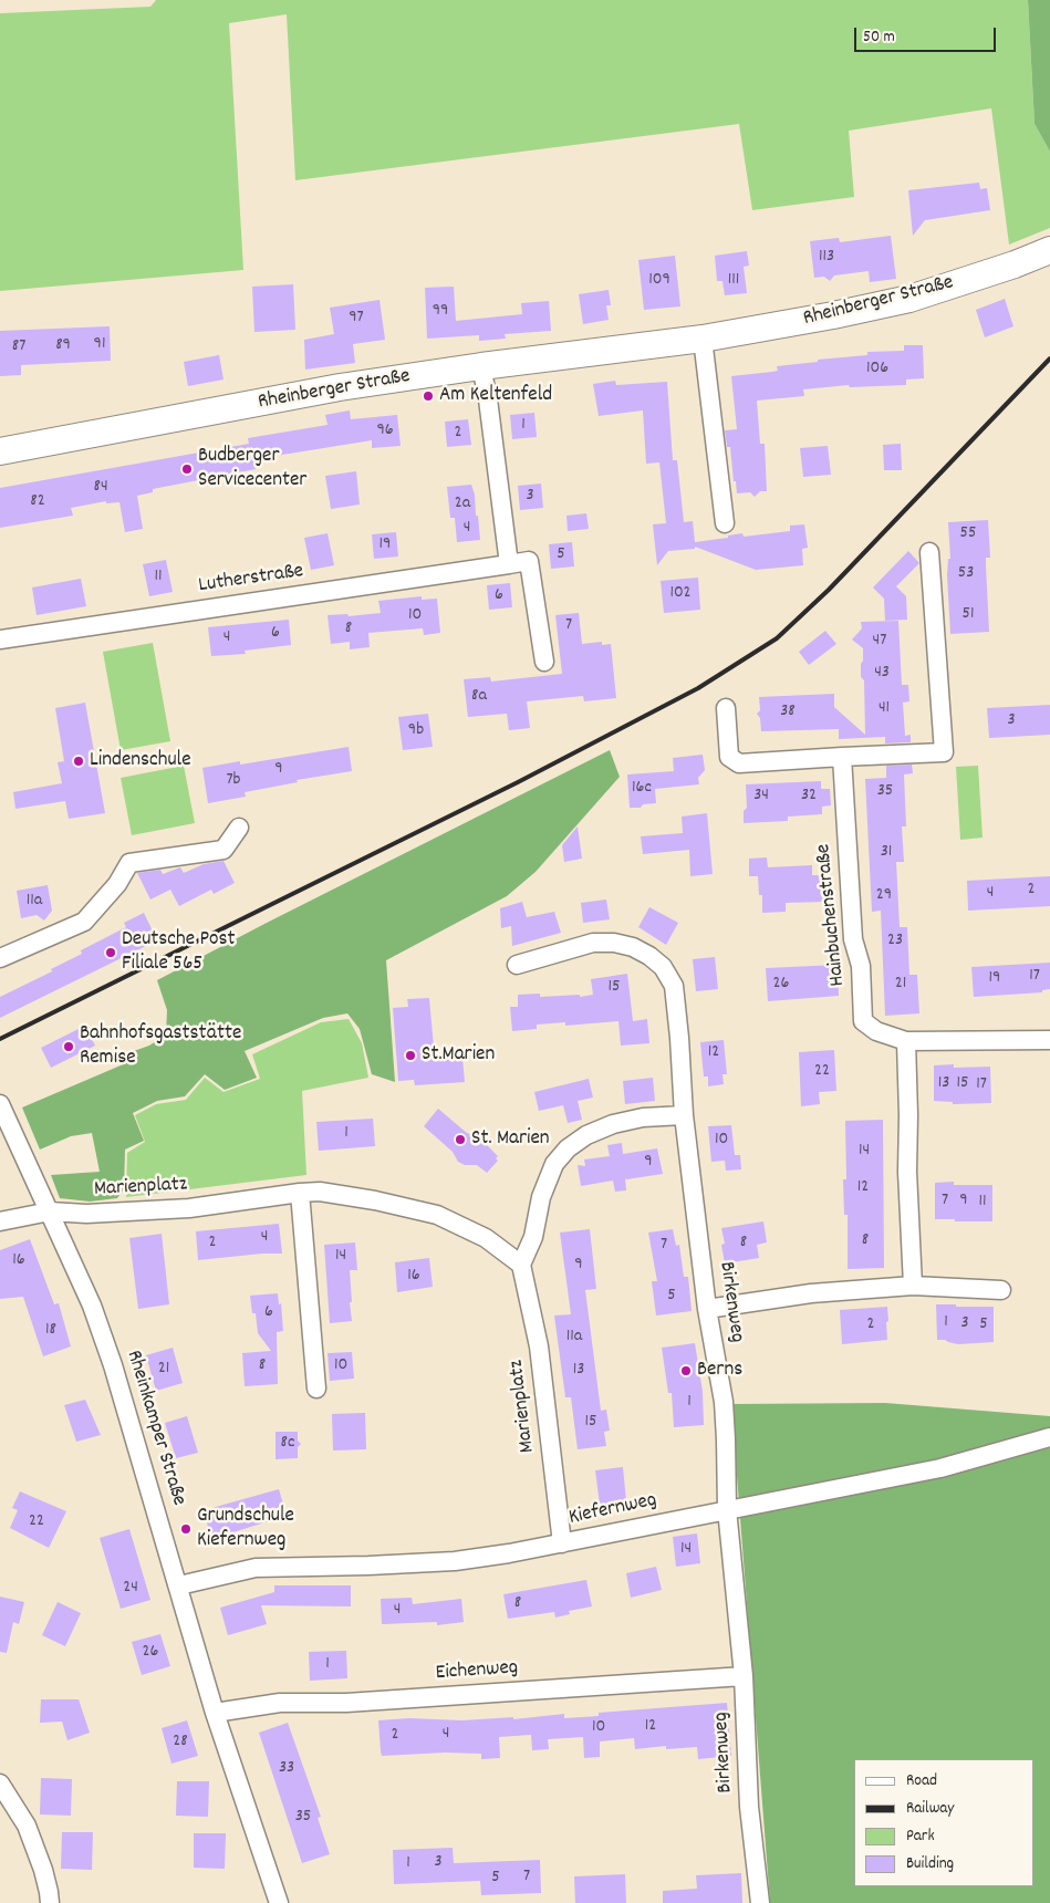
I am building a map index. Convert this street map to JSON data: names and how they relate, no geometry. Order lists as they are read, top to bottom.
{
  "streets": {
    "main road": ["Rheinberger Straße"],
    "street": [
      "Lutherstraße",
      "Hainbuchenstraße",
      "Marienplatz",
      "Birkenweg",
      "Rheinkamper Straße",
      "Kiefernweg",
      "Eichenweg"
    ]
  },
  "crossings": [
    ["Marienplatz", "Rheinkamper Straße"],
    ["Marienplatz", "Kiefernweg"],
    ["Birkenweg", "Kiefernweg"],
    ["Birkenweg", "Eichenweg"],
    ["Rheinkamper Straße", "Kiefernweg"],
    ["Rheinkamper Straße", "Eichenweg"]
  ],
  "places": [
    "Am Keltenfeld",
    "Budberger Servicecenter",
    "Lindenschule",
    "Deutsche Post Filiale 565",
    "Bahnhofsgaststätte Remise",
    "St.Marien",
    "St. Marien",
    "Berns",
    "Grundschule Kiefernweg"
  ],
  "house_numbers": [
    "113",
    "109",
    "111",
    "99",
    "97",
    "91",
    "89",
    "87",
    "106",
    "1",
    "96",
    "2",
    "84",
    "3",
    "82",
    "2a",
    "4",
    "55",
    "19",
    "5",
    "53",
    "11",
    "102",
    "6",
    "51",
    "10",
    "7",
    "8",
    "6",
    "4",
    "47",
    "43",
    "8a",
    "41",
    "38",
    "3",
    "9b",
    "9",
    "7b",
    "16c",
    "35",
    "34",
    "32",
    "31",
    "2",
    "4",
    "29",
    "11a",
    "23",
    "17",
    "19",
    "26",
    "21",
    "15",
    "12",
    "22",
    "13",
    "15",
    "17",
    "1",
    "10",
    "14",
    "9",
    "12",
    "7",
    "9",
    "11",
    "4",
    "8",
    "2",
    "8",
    "7",
    "14",
    "16",
    "9",
    "16",
    "5",
    "6",
    "1",
    "3",
    "2",
    "5",
    "18",
    "11a",
    "8",
    "10",
    "21",
    "13",
    "1",
    "15",
    "8c",
    "22",
    "14",
    "24",
    "8",
    "4",
    "26",
    "1",
    "12",
    "10",
    "4",
    "2",
    "28",
    "33",
    "35",
    "3",
    "1",
    "7",
    "5"
  ],
  "legend": [
    "Road",
    "Railway",
    "Park",
    "Building"
  ],
  "scale_bar": "50 m"
}
